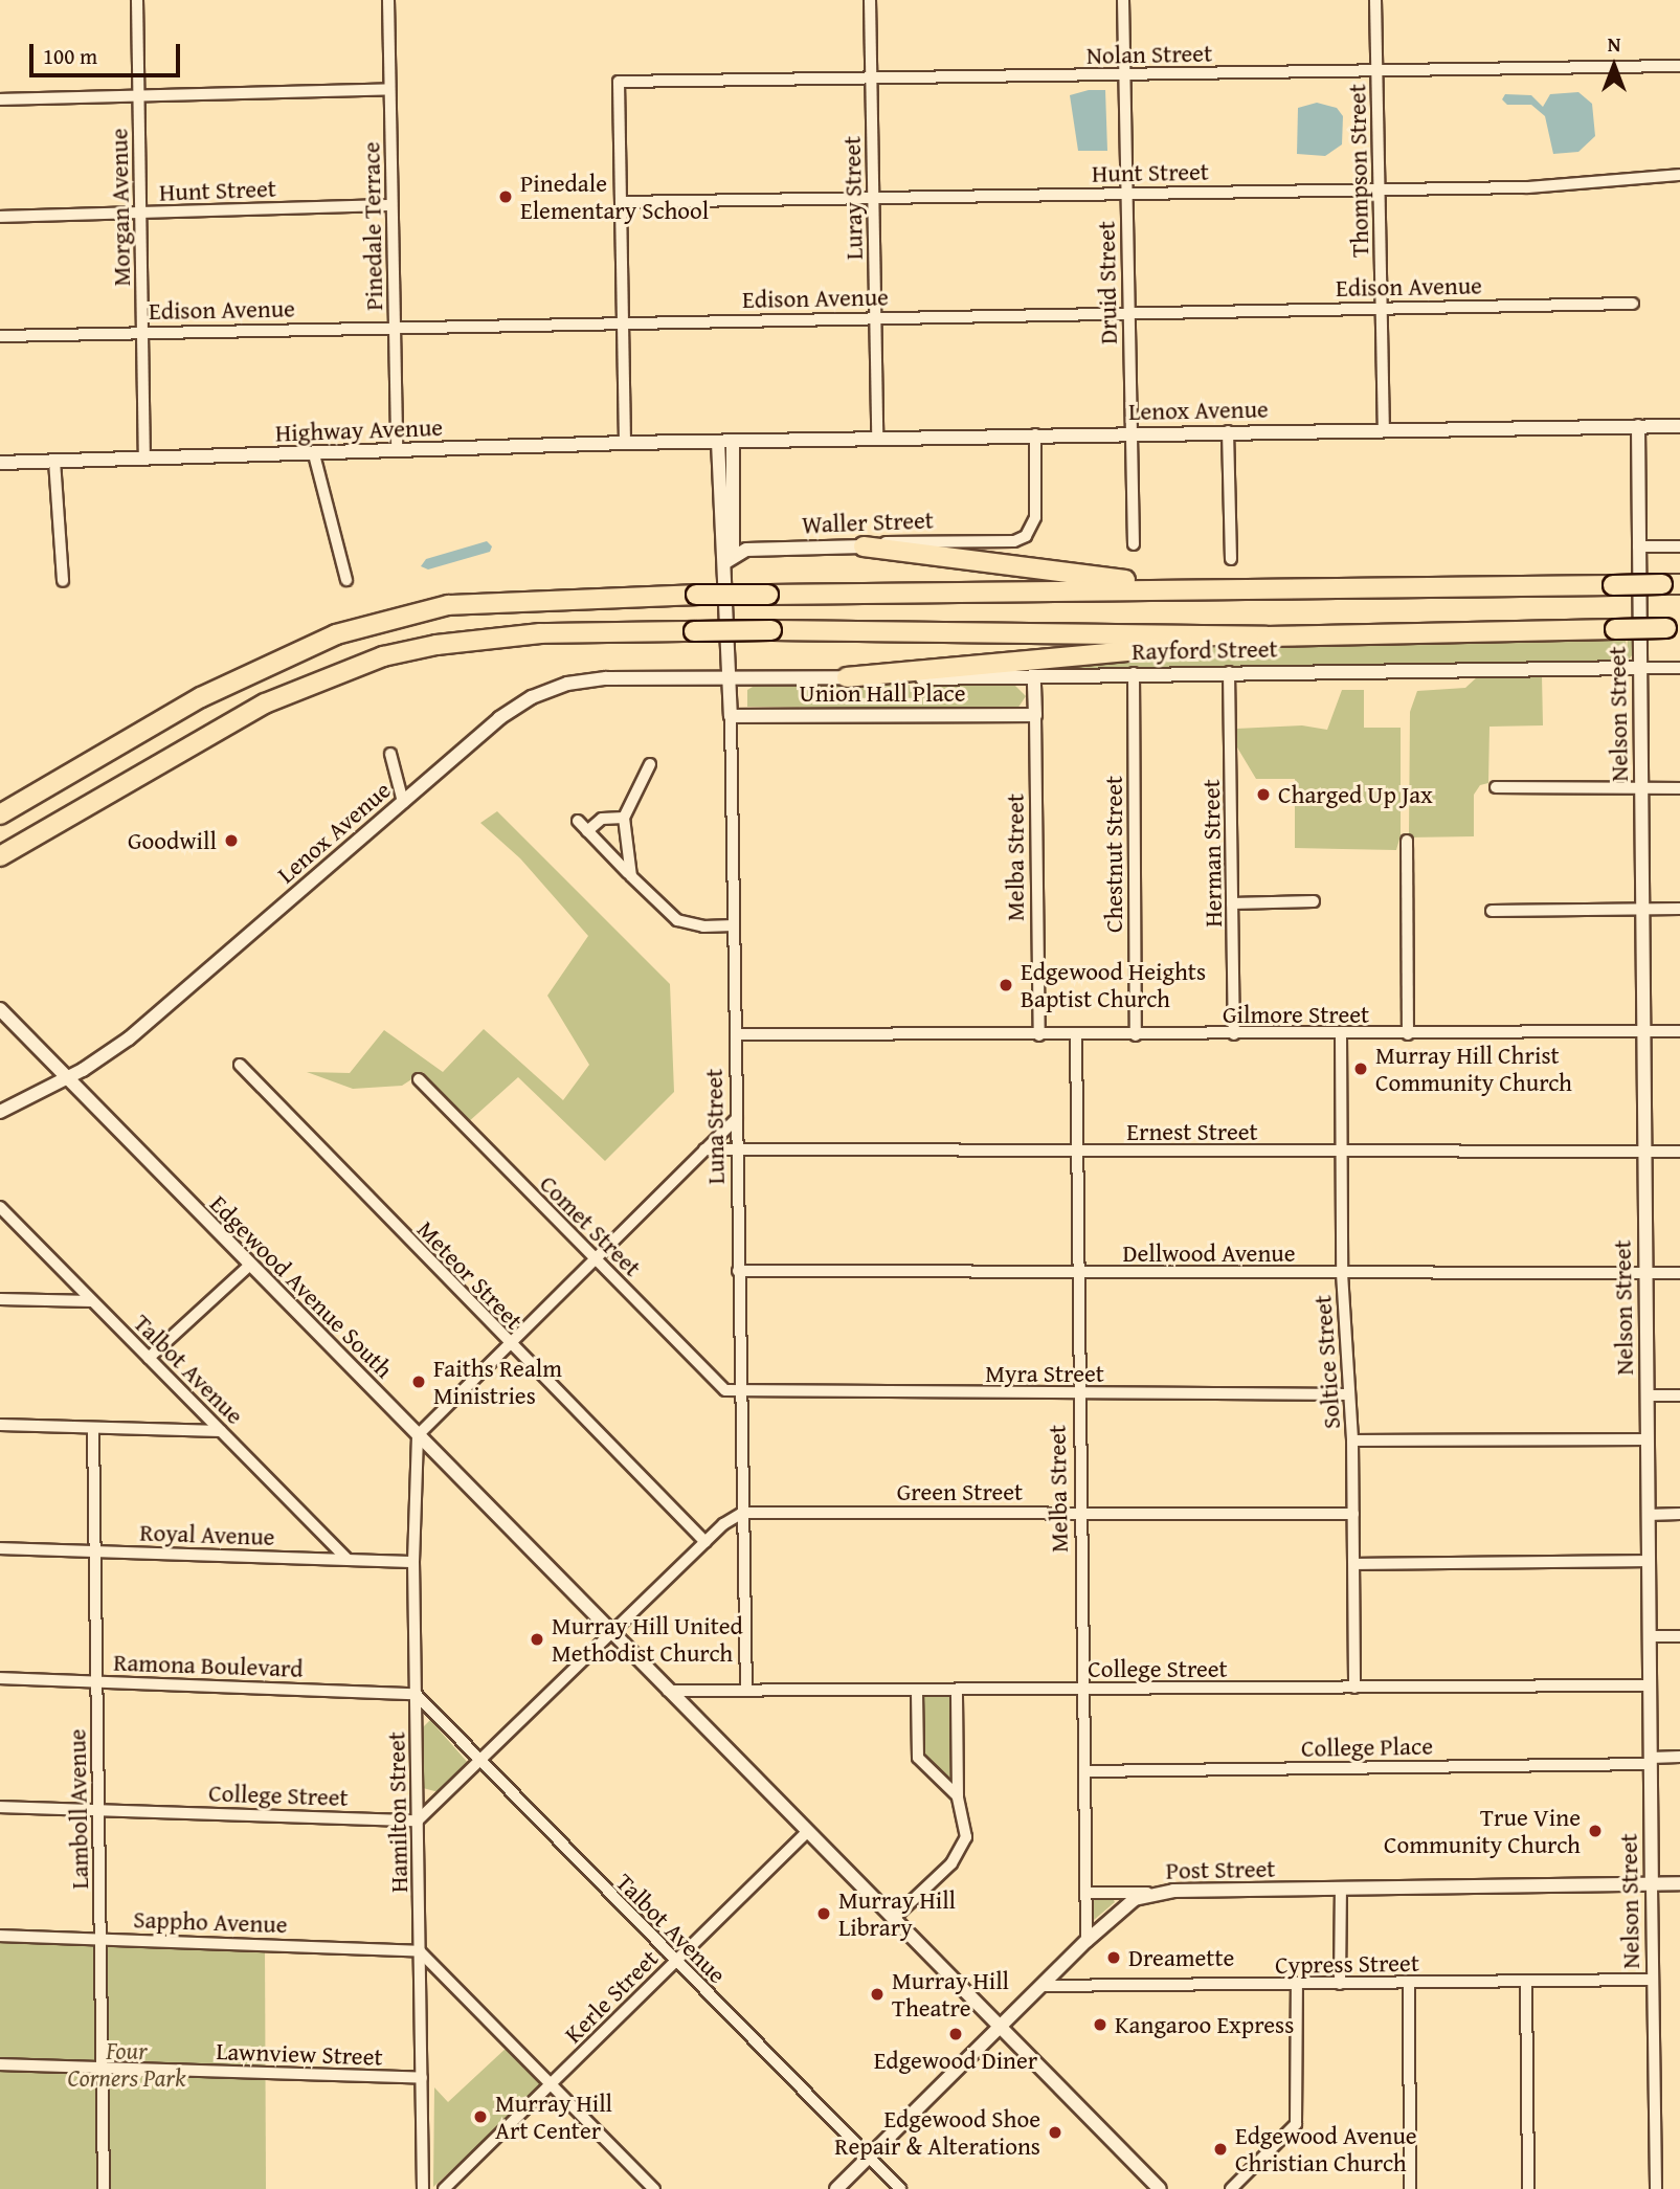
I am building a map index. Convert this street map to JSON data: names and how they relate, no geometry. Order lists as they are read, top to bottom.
{
  "streets": {
    "street": [
      "Nolan Street",
      "Thompson Street",
      "Hunt Street",
      "Luray Street",
      "Morgan Avenue",
      "Pinedale Terrace",
      "Druid Street",
      "Edison Avenue",
      "Lenox Avenue",
      "Highway Avenue",
      "Waller Street",
      "Rayford Street",
      "Union Hall Place",
      "Nelson Street",
      "Herman Street",
      "Chestnut Street",
      "Melba Street",
      "Gilmore Street",
      "Luna Street",
      "Ernest Street",
      "Comet Street",
      "Dellwood Avenue",
      "Meteor Street",
      "Edgewood Avenue South",
      "Soltice Street",
      "Talbot Avenue",
      "Myra Street",
      "Green Street",
      "Royal Avenue",
      "Ramona Boulevard",
      "College Street",
      "College Place",
      "Lamboll Avenue",
      "Hamilton Street",
      "Post Street",
      "Sappho Avenue",
      "Cypress Street",
      "Kerle Street",
      "Lawnview Street"
    ]
  },
  "crossings": [
    ["Nolan Street", "Thompson Street"],
    ["Nolan Street", "Hunt Street"],
    ["Nolan Street", "Luray Street"],
    ["Nolan Street", "Druid Street"],
    ["Thompson Street", "Hunt Street"],
    ["Thompson Street", "Edison Avenue"],
    ["Thompson Street", "Lenox Avenue"],
    ["Hunt Street", "Luray Street"],
    ["Hunt Street", "Morgan Avenue"],
    ["Hunt Street", "Pinedale Terrace"],
    ["Hunt Street", "Druid Street"],
    ["Luray Street", "Edison Avenue"],
    ["Luray Street", "Lenox Avenue"],
    ["Morgan Avenue", "Edison Avenue"],
    ["Morgan Avenue", "Highway Avenue"],
    ["Pinedale Terrace", "Edison Avenue"],
    ["Pinedale Terrace", "Highway Avenue"],
    ["Druid Street", "Edison Avenue"],
    ["Druid Street", "Lenox Avenue"],
    ["Lenox Avenue", "Highway Avenue"],
    ["Lenox Avenue", "Waller Street"],
    ["Lenox Avenue", "Rayford Street"],
    ["Lenox Avenue", "Nelson Street"],
    ["Lenox Avenue", "Luna Street"],
    ["Lenox Avenue", "Edgewood Avenue South"],
    ["Highway Avenue", "Luna Street"],
    ["Waller Street", "Luna Street"],
    ["Rayford Street", "Nelson Street"],
    ["Rayford Street", "Herman Street"],
    ["Rayford Street", "Chestnut Street"],
    ["Rayford Street", "Melba Street"],
    ["Rayford Street", "Luna Street"],
    ["Union Hall Place", "Melba Street"],
    ["Union Hall Place", "Luna Street"],
    ["Nelson Street", "Gilmore Street"],
    ["Nelson Street", "Ernest Street"],
    ["Nelson Street", "Dellwood Avenue"],
    ["Nelson Street", "College Street"],
    ["Nelson Street", "College Place"],
    ["Nelson Street", "Post Street"],
    ["Nelson Street", "Cypress Street"],
    ["Herman Street", "Gilmore Street"],
    ["Chestnut Street", "Gilmore Street"],
    ["Melba Street", "Gilmore Street"],
    ["Melba Street", "Ernest Street"],
    ["Melba Street", "Dellwood Avenue"],
    ["Melba Street", "Myra Street"],
    ["Melba Street", "Green Street"],
    ["Melba Street", "College Street"],
    ["Melba Street", "College Place"],
    ["Melba Street", "Post Street"],
    ["Gilmore Street", "Luna Street"],
    ["Gilmore Street", "Soltice Street"],
    ["Luna Street", "Ernest Street"],
    ["Luna Street", "Comet Street"],
    ["Luna Street", "Dellwood Avenue"],
    ["Luna Street", "Myra Street"],
    ["Luna Street", "Green Street"],
    ["Luna Street", "College Street"],
    ["Ernest Street", "Soltice Street"],
    ["Comet Street", "Myra Street"],
    ["Dellwood Avenue", "Soltice Street"],
    ["Edgewood Avenue South", "College Street"],
    ["Edgewood Avenue South", "Hamilton Street"],
    ["Edgewood Avenue South", "Post Street"],
    ["Edgewood Avenue South", "Kerle Street"],
    ["Soltice Street", "Myra Street"],
    ["Soltice Street", "Green Street"],
    ["Soltice Street", "College Street"],
    ["Talbot Avenue", "Royal Avenue"],
    ["Talbot Avenue", "Ramona Boulevard"],
    ["Talbot Avenue", "Hamilton Street"],
    ["Talbot Avenue", "Post Street"],
    ["Talbot Avenue", "Kerle Street"],
    ["Royal Avenue", "Lamboll Avenue"],
    ["Royal Avenue", "Hamilton Street"],
    ["Ramona Boulevard", "Lamboll Avenue"],
    ["Ramona Boulevard", "Hamilton Street"],
    ["College Street", "Lamboll Avenue"],
    ["College Street", "Hamilton Street"],
    ["Lamboll Avenue", "Sappho Avenue"],
    ["Lamboll Avenue", "Lawnview Street"],
    ["Hamilton Street", "Sappho Avenue"],
    ["Hamilton Street", "Lawnview Street"],
    ["Post Street", "Cypress Street"]
  ],
  "parks": ["Four Corners Park"],
  "places": [
    "Pinedale Elementary School",
    "Charged Up Jax",
    "Goodwill",
    "Edgewood Heights Baptist Church",
    "Murray Hill Christ Community Church",
    "Faiths Realm Ministries",
    "Murray Hill United Methodist Church",
    "True Vine Community Church",
    "Murray Hill Library",
    "Dreamette",
    "Murray Hill Theatre",
    "Kangaroo Express",
    "Edgewood Diner",
    "Murray Hill Art Center",
    "Edgewood Shoe Repair & Alterations",
    "Edgewood Avenue Christian Church"
  ],
  "scale_bar": "100 m",
  "north": "top"
}
